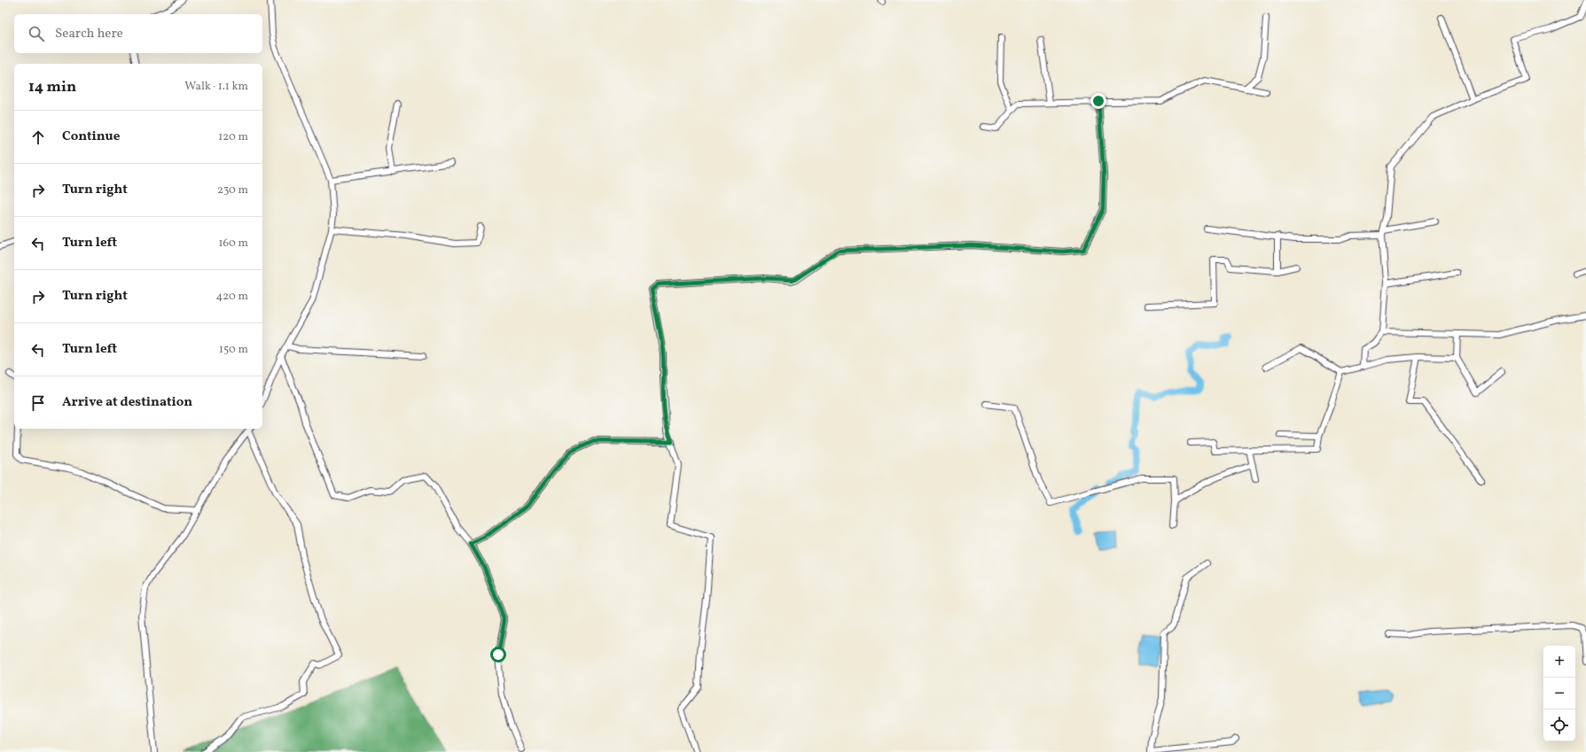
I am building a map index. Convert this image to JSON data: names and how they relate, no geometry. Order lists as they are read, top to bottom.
{
  "page": {
    "search": "Search here",
    "heading": ["14 min", "Walk · 1.1 km"],
    "list": [
      ["Continue", "120 m"],
      ["Turn right", "230 m"],
      ["Turn left", "160 m"],
      ["Turn right", "420 m"],
      ["Turn left", "150 m"],
      "Arrive at destination"
    ],
    "map_buttons": ["+", "−"]
  }
}
